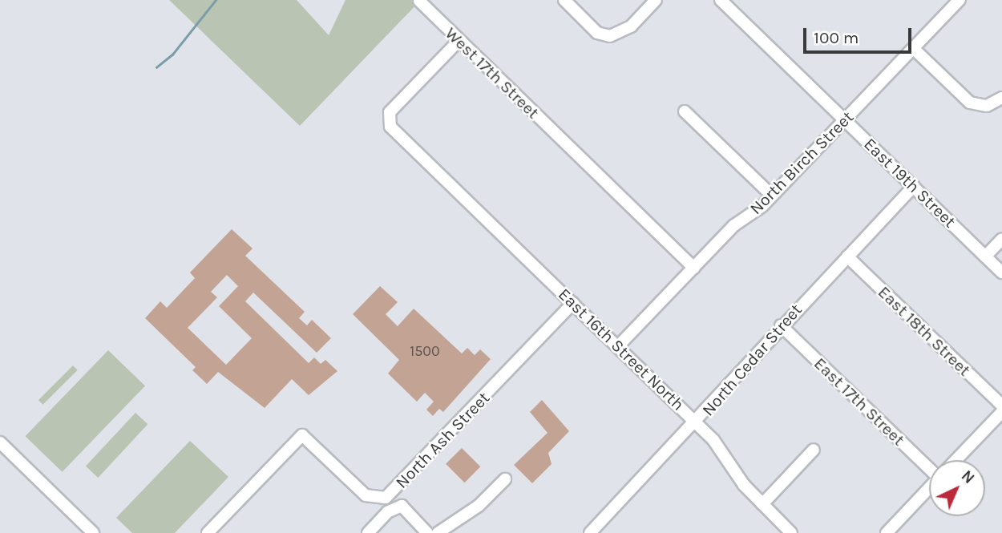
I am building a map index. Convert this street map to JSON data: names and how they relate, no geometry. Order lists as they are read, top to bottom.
{
  "streets": {
    "street": [
      "West 17th Street",
      "North Birch Street",
      "East 19th Street",
      "East 18th Street",
      "East 16th Street North",
      "North Cedar Street",
      "East 17th Street",
      "North Ash Street"
    ]
  },
  "crossings": [
    ["West 17th Street", "North Birch Street"],
    ["West 17th Street", "East 16th Street North"],
    ["North Birch Street", "East 19th Street"],
    ["North Birch Street", "East 16th Street North"],
    ["East 19th Street", "North Cedar Street"],
    ["East 18th Street", "North Cedar Street"],
    ["East 16th Street North", "North Cedar Street"],
    ["East 16th Street North", "North Ash Street"],
    ["North Cedar Street", "East 17th Street"]
  ],
  "house_numbers": ["1500"],
  "scale_bar": "100 m",
  "north": "top right"
}
